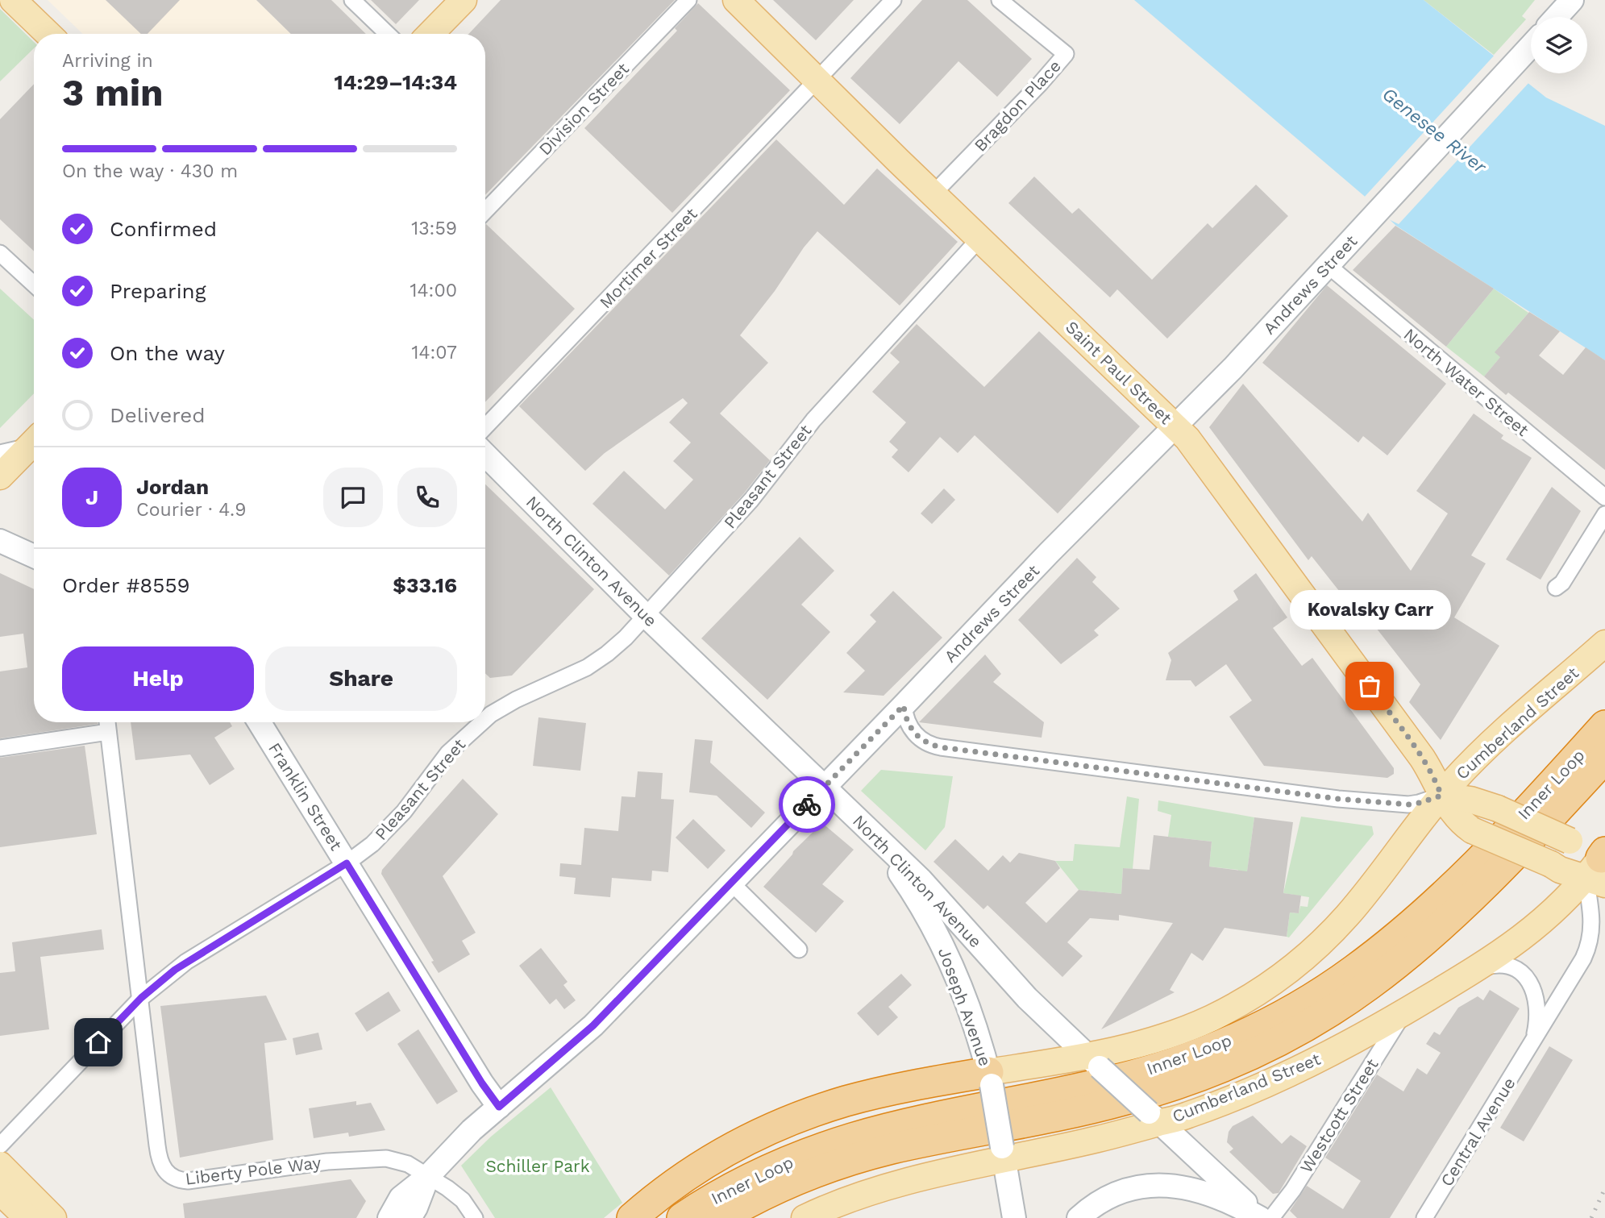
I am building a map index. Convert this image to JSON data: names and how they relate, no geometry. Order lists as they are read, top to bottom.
{
  "streets": {
    "highway": ["Inner Loop"],
    "main road": ["Saint Paul Street", "Cumberland Street"],
    "street": [
      "Bragdon Place",
      "Division Street",
      "Mortimer Street",
      "Andrews Street",
      "North Water Street",
      "Pleasant Street",
      "North Clinton Avenue",
      "Franklin Street",
      "Joseph Avenue",
      "Westcott Street",
      "Central Avenue",
      "Liberty Pole Way"
    ]
  },
  "crossings": [
    ["Bragdon Place", "Saint Paul Street"],
    ["Mortimer Street", "Saint Paul Street"],
    ["Andrews Street", "Saint Paul Street"],
    ["Andrews Street", "North Water Street"],
    ["Andrews Street", "North Clinton Avenue"],
    ["Andrews Street", "Franklin Street"],
    ["Andrews Street", "Liberty Pole Way"],
    ["Saint Paul Street", "Pleasant Street"],
    ["Saint Paul Street", "Cumberland Street"],
    ["Saint Paul Street", "Central Avenue"],
    ["Pleasant Street", "North Clinton Avenue"],
    ["Pleasant Street", "Franklin Street"],
    ["Pleasant Street", "Liberty Pole Way"],
    ["North Clinton Avenue", "Cumberland Street"],
    ["North Clinton Avenue", "Joseph Avenue"],
    ["Cumberland Street", "Joseph Avenue"],
    ["Cumberland Street", "Westcott Street"],
    ["Cumberland Street", "Central Avenue"]
  ],
  "water": ["Genesee River"],
  "parks": ["Schiller Park"],
  "places": ["Kovalsky Carr"],
  "page": {
    "heading": ["3 min", "Arriving in", "14:29–14:34"],
    "panel": [
      "Jordan",
      "Courier · 4.9",
      "Order #8559",
      "$33.16"
    ],
    "bar": "On the way · 430 m",
    "list": [
      ["Confirmed", "13:59"],
      ["Preparing", "14:00"],
      ["On the way", "14:07"],
      "Delivered"
    ],
    "round": "J",
    "bubble": "Kovalsky Carr",
    "buttons": ["Help", "Share"]
  }
}
